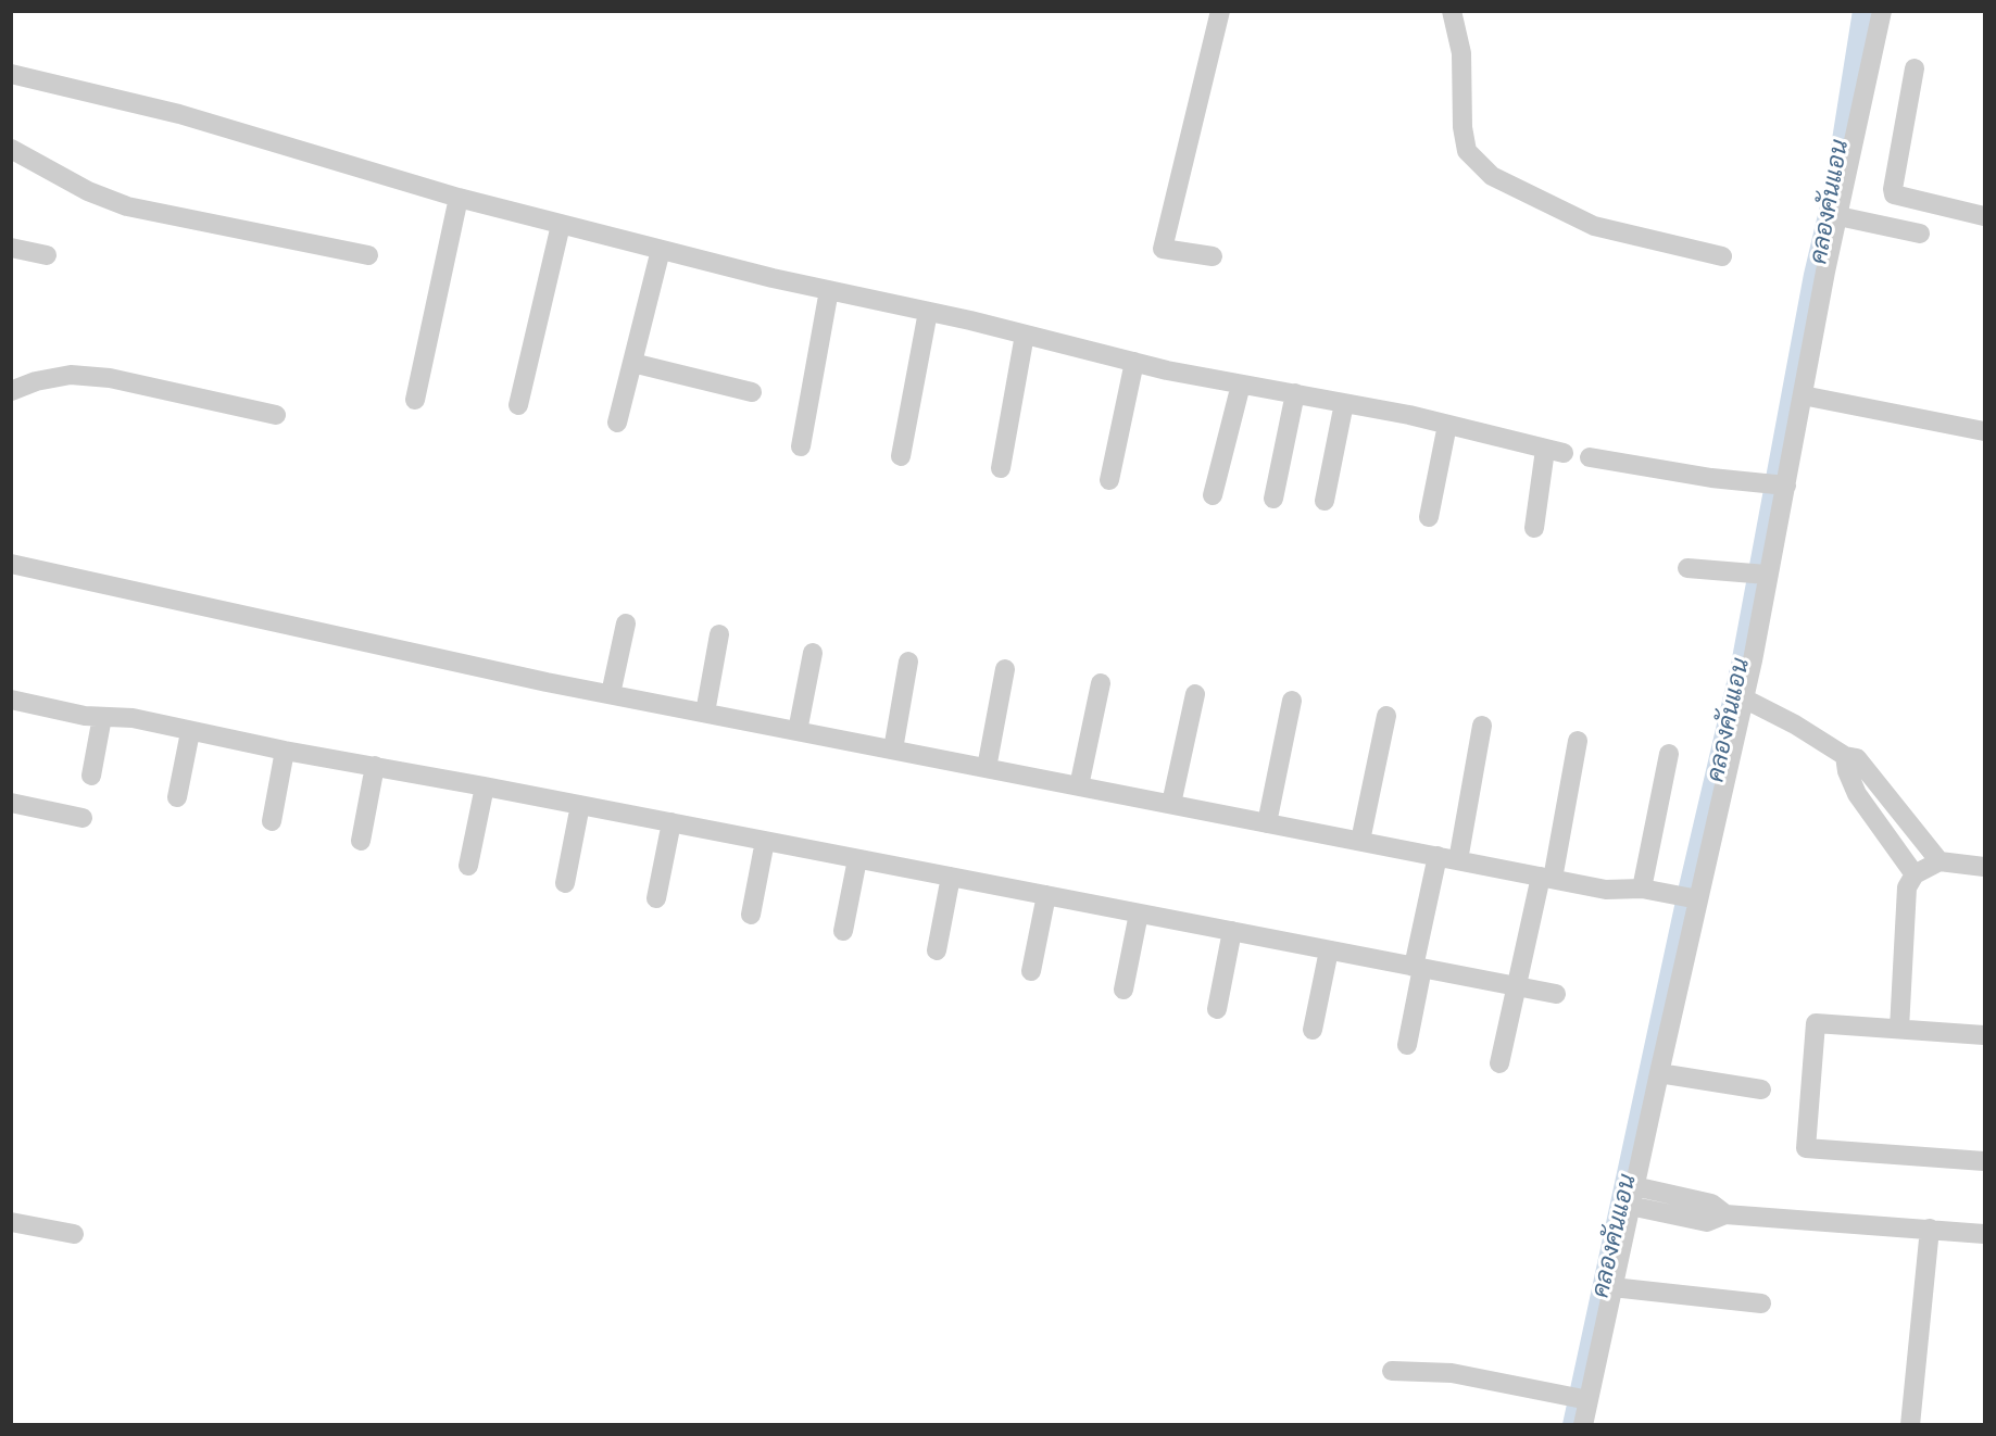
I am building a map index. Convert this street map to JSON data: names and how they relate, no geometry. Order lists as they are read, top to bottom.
{
  "water": ["คลองคันแอน"]
}
